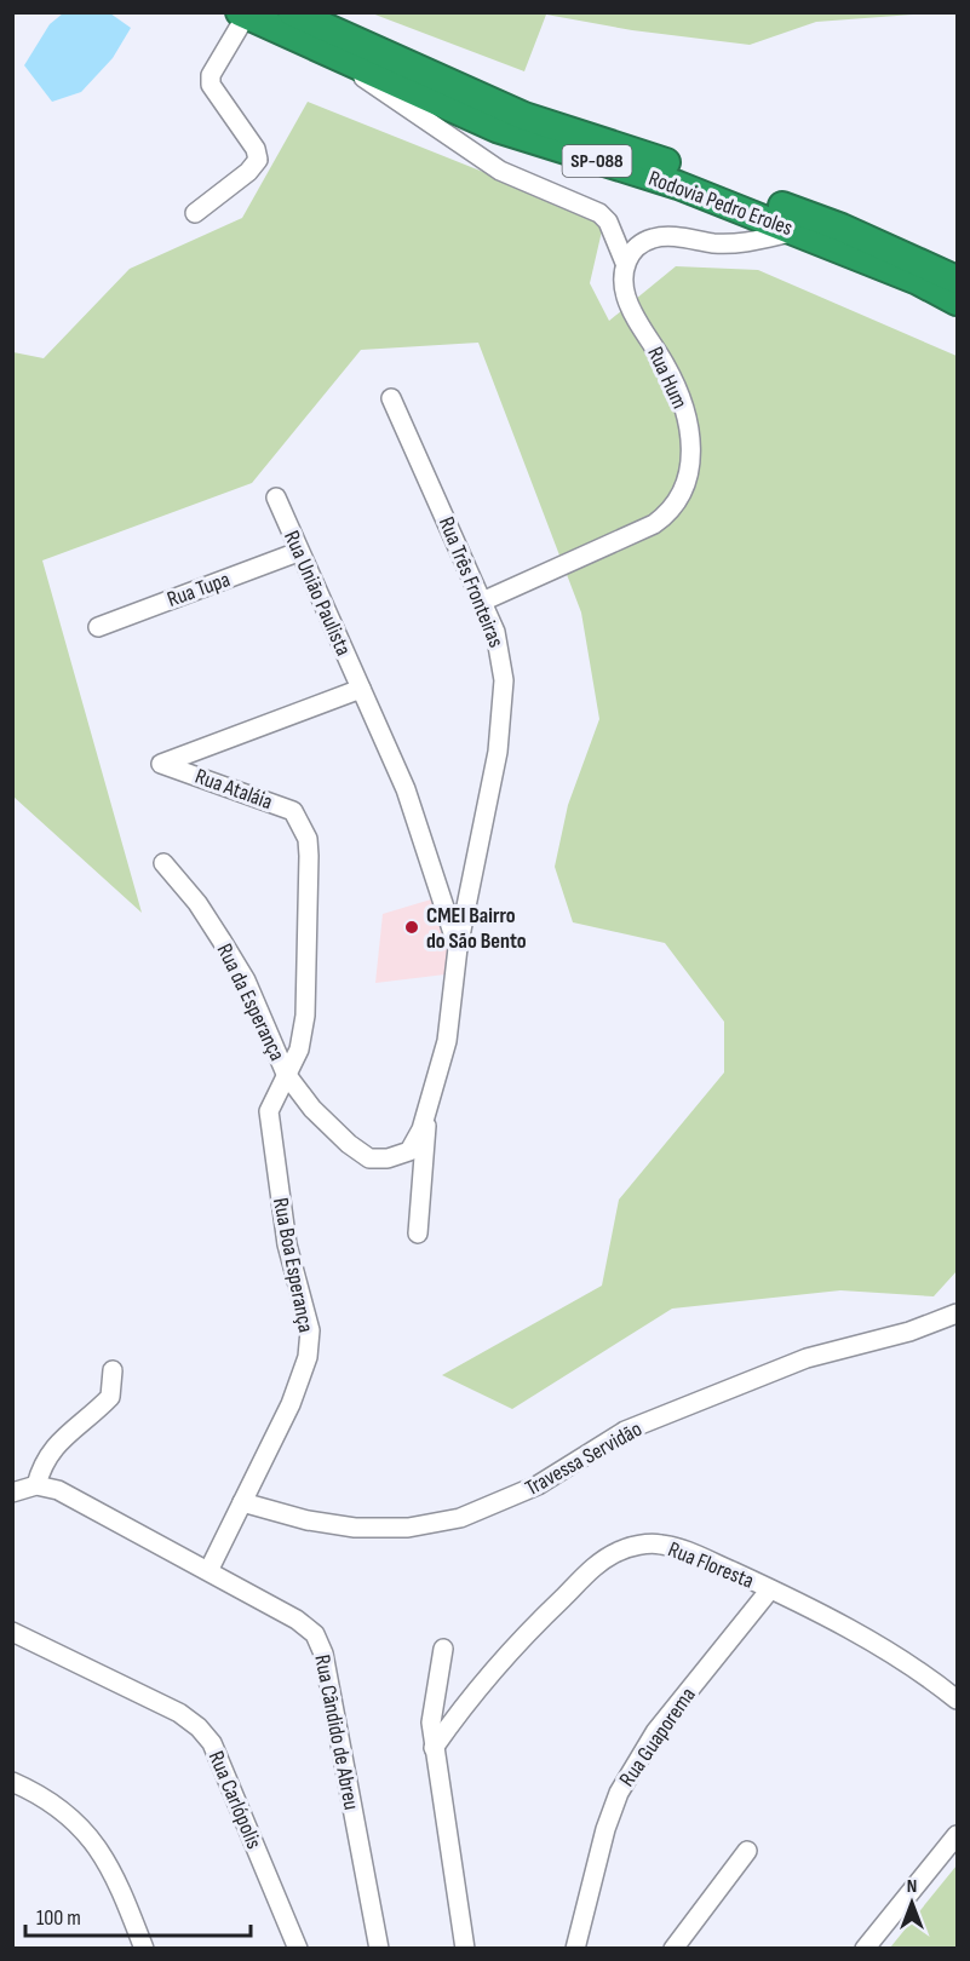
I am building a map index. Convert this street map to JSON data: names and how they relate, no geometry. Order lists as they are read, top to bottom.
{
  "streets": {
    "highway": ["SP-088", "Rodovia Pedro Eroles"],
    "street": [
      "Rua Hum",
      "Rua Três Fronteiras",
      "Rua Tupa",
      "Rua União Paulista",
      "Rua Ataláia",
      "Rua da Esperança",
      "Rua Boa Esperança",
      "Travessa Servidão",
      "Rua Floresta",
      "Rua Cândido de Abreu",
      "Rua Guaporema",
      "Rua Carlópolis"
    ]
  },
  "crossings": [
    ["Rodovia Pedro Eroles", "Rua Hum"],
    ["Rua Hum", "Rua Três Fronteiras"],
    ["Rua Três Fronteiras", "Rua União Paulista"],
    ["Rua Três Fronteiras", "Rua Ataláia"],
    ["Rua Três Fronteiras", "Rua da Esperança"],
    ["Rua Três Fronteiras", "Rua Boa Esperança"],
    ["Rua Tupa", "Rua União Paulista"],
    ["Rua União Paulista", "Rua Ataláia"],
    ["Rua Ataláia", "Rua da Esperança"],
    ["Rua Ataláia", "Rua Boa Esperança"],
    ["Rua da Esperança", "Rua Boa Esperança"],
    ["Rua Boa Esperança", "Travessa Servidão"],
    ["Rua Boa Esperança", "Rua Cândido de Abreu"],
    ["Rua Floresta", "Rua Guaporema"]
  ],
  "places": ["CMEI Bairro do São Bento"],
  "scale_bar": "100 m",
  "north": "top"
}
